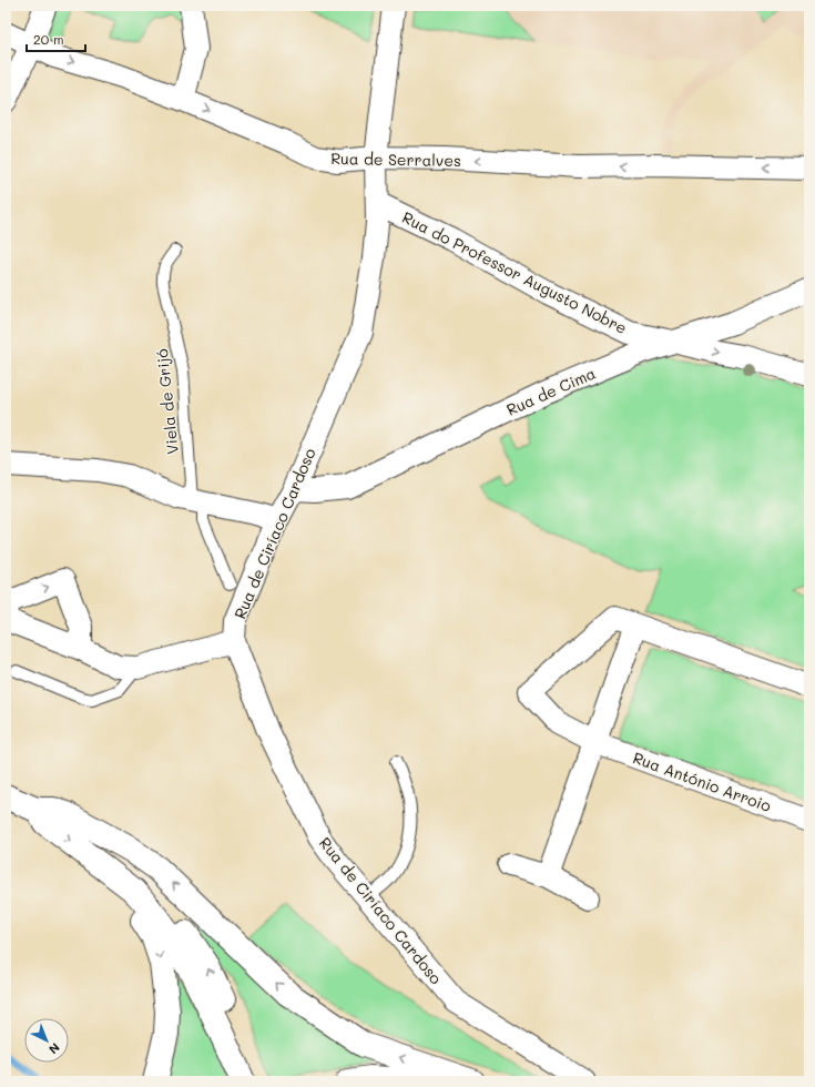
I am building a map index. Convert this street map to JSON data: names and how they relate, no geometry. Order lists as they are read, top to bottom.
{
  "streets": {
    "street": [
      "Rua de Serralves",
      "Rua do Professor Augusto Nobre",
      "Rua de Cima",
      "Rua de Ciríaco Cardoso",
      "Rua António Arroio"
    ],
    "lane": ["Viela de Grijó"]
  },
  "crossings": [
    ["Rua de Serralves", "Rua de Ciríaco Cardoso"],
    ["Rua do Professor Augusto Nobre", "Rua de Cima"],
    ["Rua do Professor Augusto Nobre", "Rua de Ciríaco Cardoso"],
    ["Rua de Cima", "Rua de Ciríaco Cardoso"]
  ],
  "scale_bar": "20 m",
  "north": "bottom right"
}
